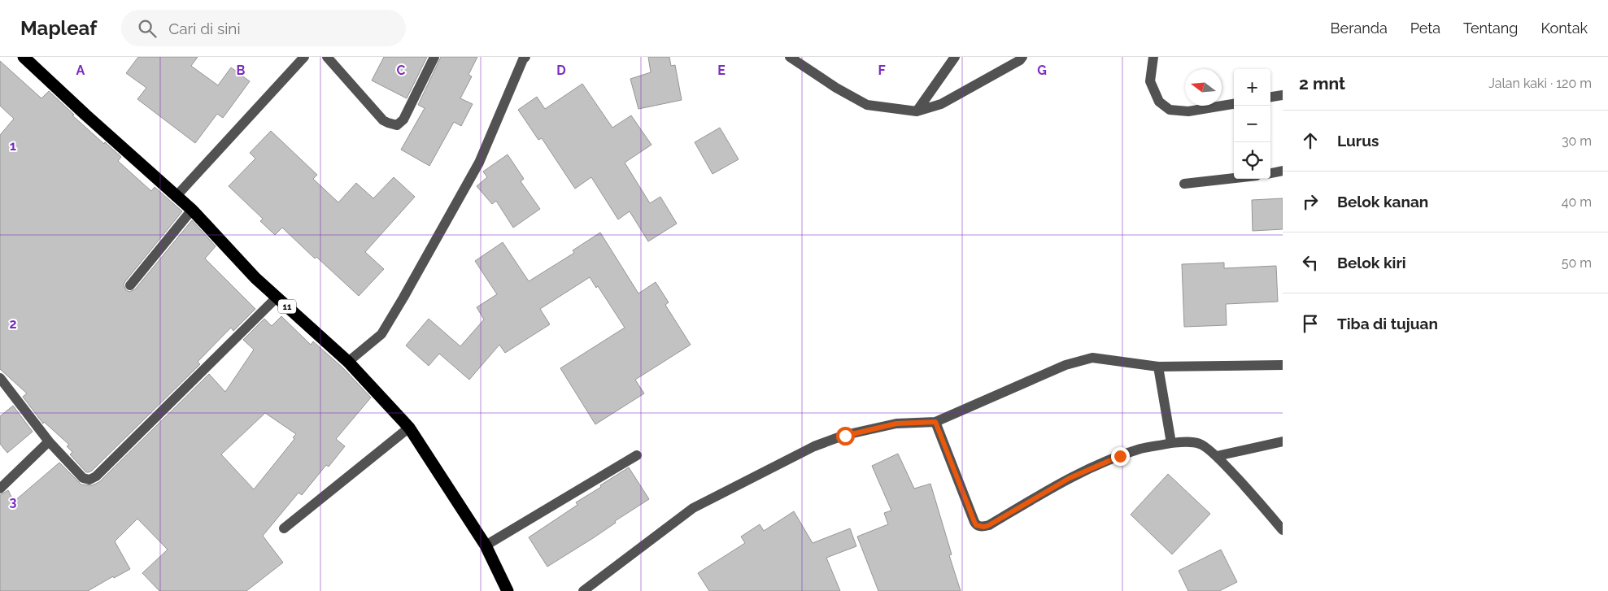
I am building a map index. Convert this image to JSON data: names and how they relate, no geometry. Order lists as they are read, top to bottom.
{
  "streets": {
    "highway": ["11"]
  },
  "north": "left",
  "page": {
    "header": "Mapleaf",
    "search": "Cari di sini",
    "nav": [
      "Beranda",
      "Peta",
      "Tentang",
      "Kontak"
    ],
    "heading": ["2 mnt", "Jalan kaki · 120 m"],
    "map_buttons": ["+", "−"],
    "list": [
      ["Lurus", "30 m"],
      ["Belok kanan", "40 m"],
      ["Belok kiri", "50 m"],
      "Tiba di tujuan"
    ]
  },
  "grid": {
    "columns": [
      "A",
      "B",
      "C",
      "D",
      "E",
      "F",
      "G"
    ],
    "rows": ["1", "2", "3"]
  }
}
